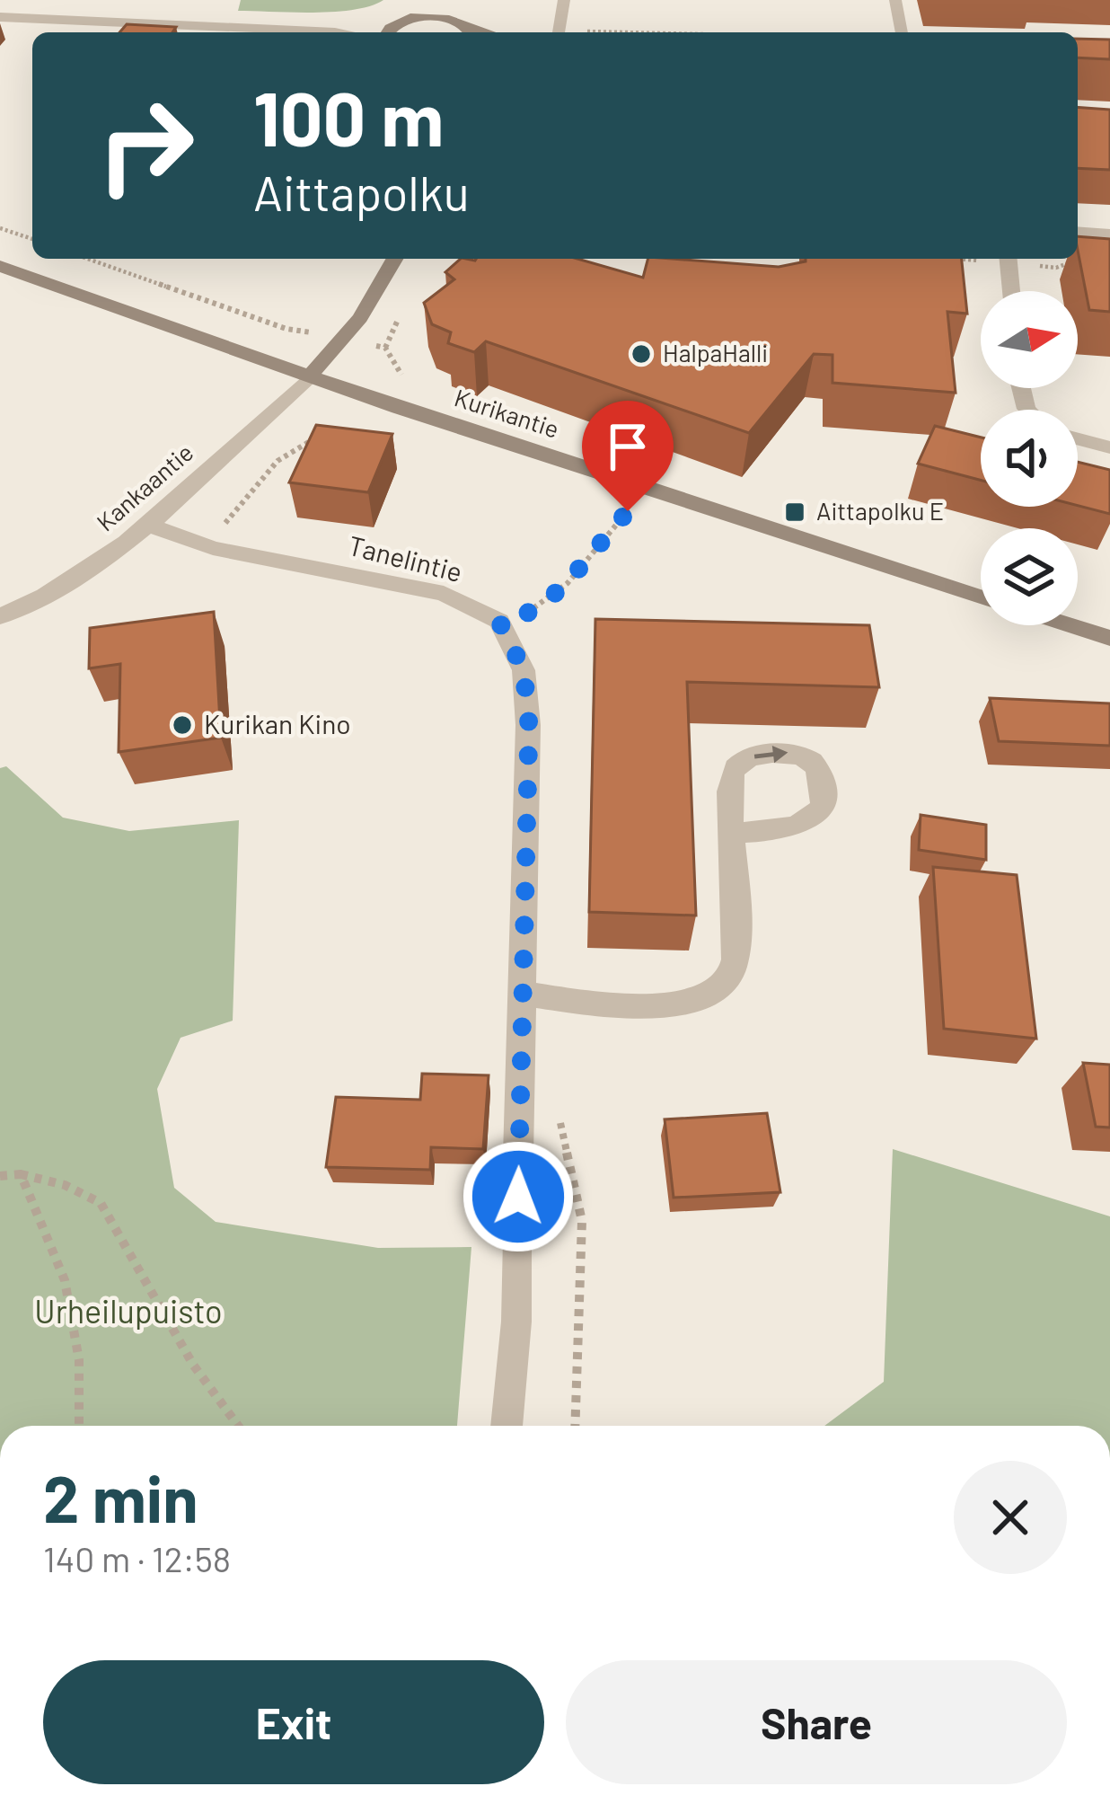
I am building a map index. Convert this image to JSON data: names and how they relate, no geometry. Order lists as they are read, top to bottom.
{
  "streets": {
    "street": ["Kurikantie", "Kankaantie", "Tanelintie"]
  },
  "crossings": [
    ["Kurikantie", "Kankaantie"],
    ["Kankaantie", "Tanelintie"]
  ],
  "parks": ["Urheilupuisto"],
  "places": {
    "other": ["HalpaHalli", "Kurikan Kino"],
    "transit": ["Aittapolku E"]
  },
  "north": "right",
  "page": {
    "turn": ["100 m", "Aittapolku"],
    "heading": ["2 min", "140 m · 12:58"],
    "buttons": ["Exit", "Share"]
  }
}
